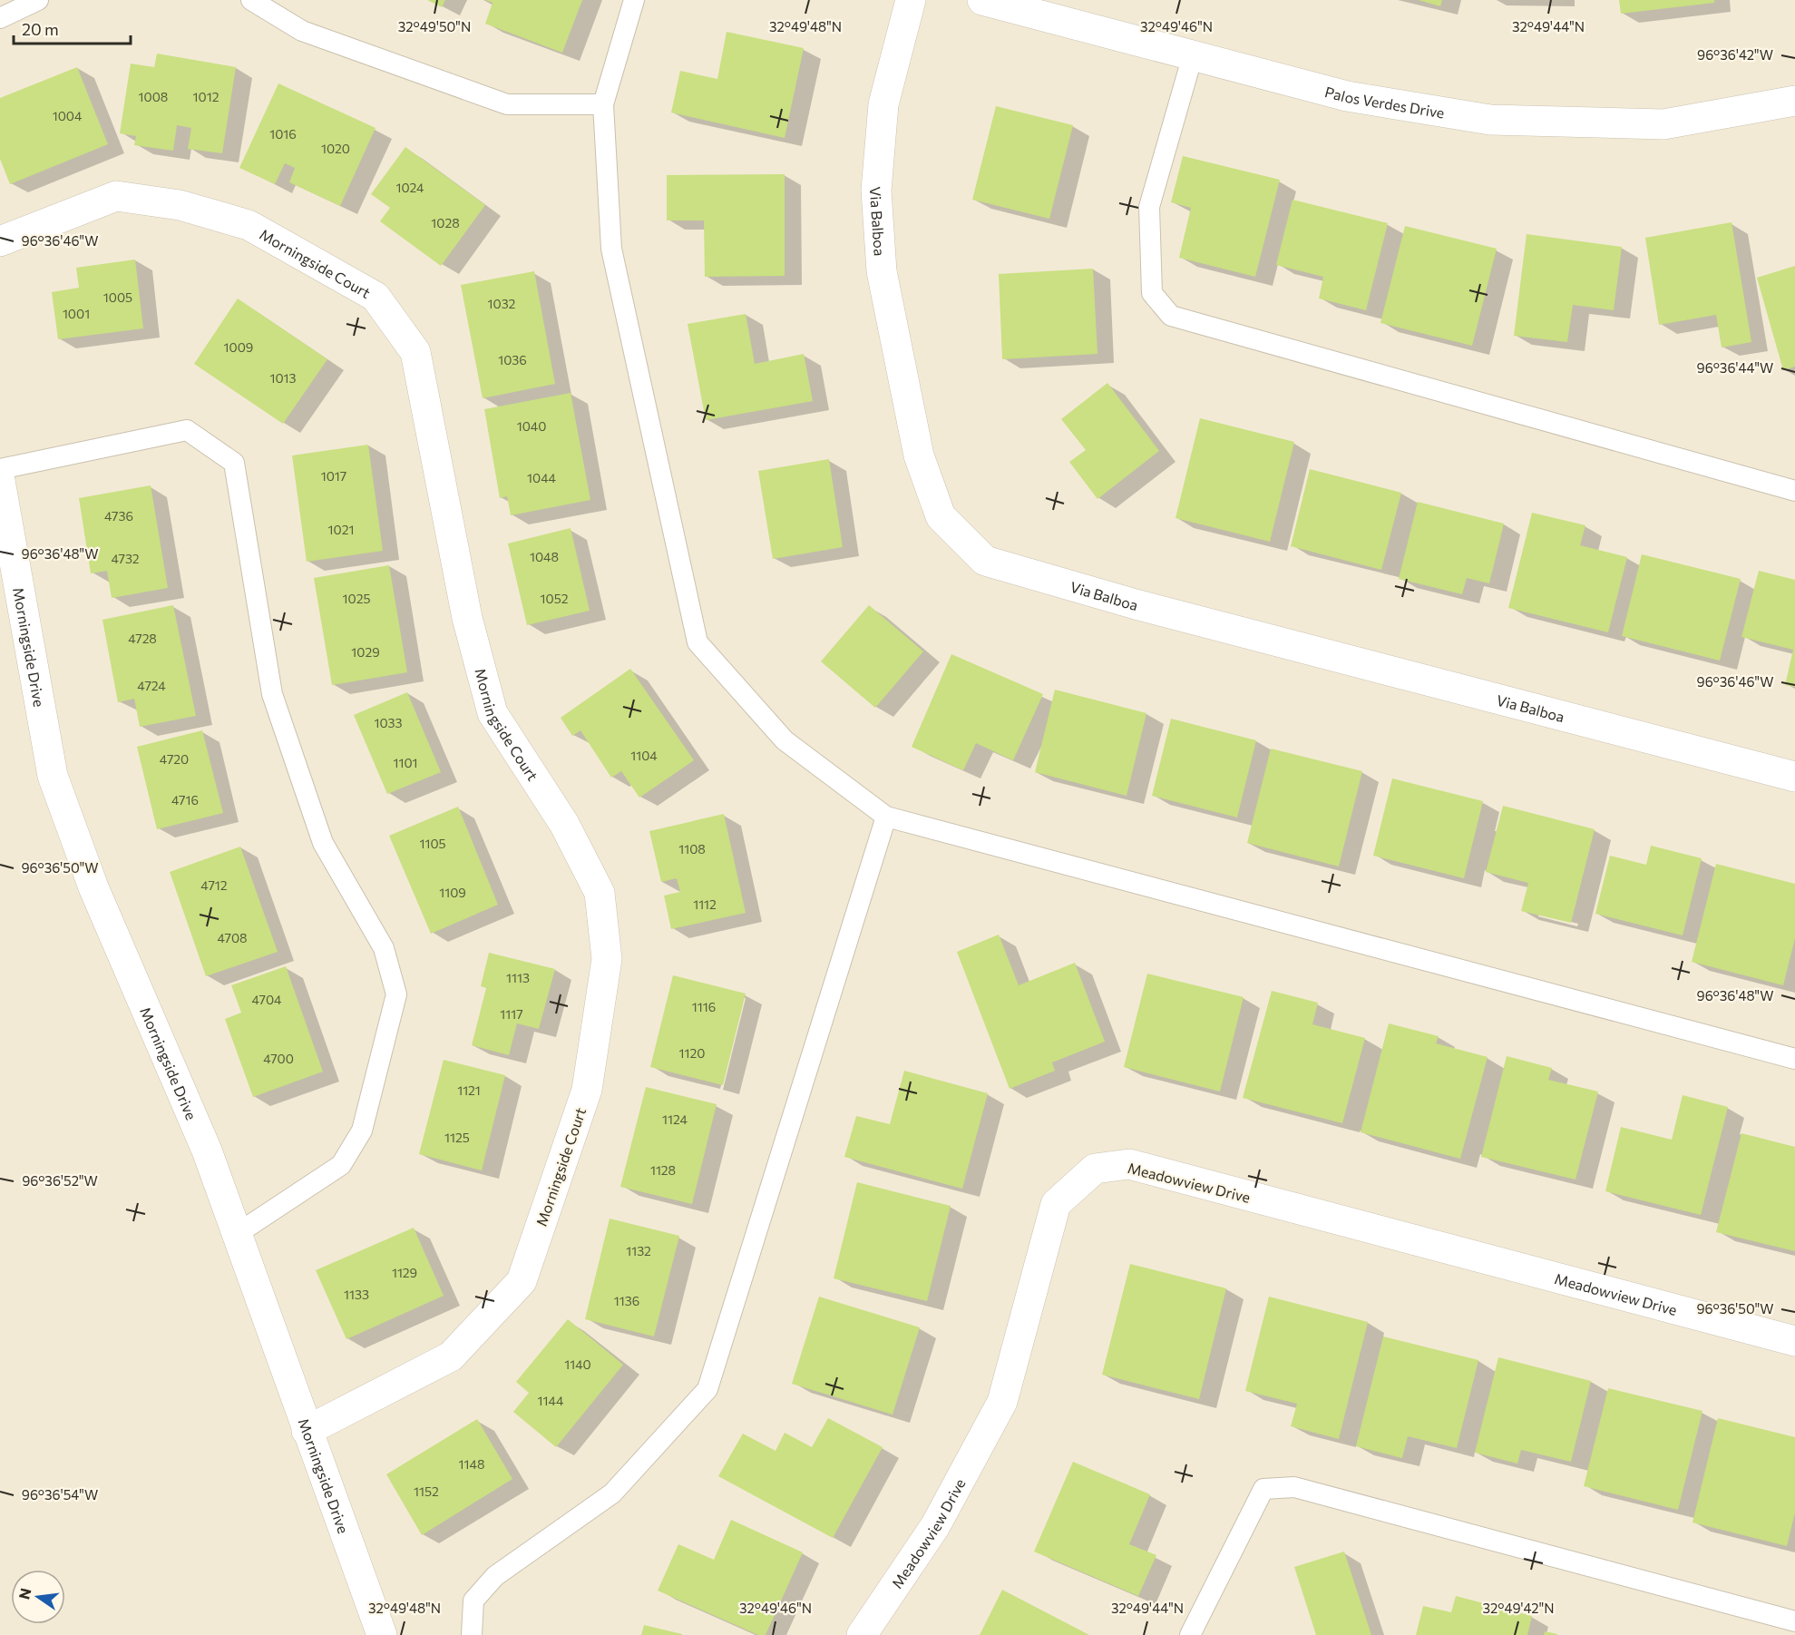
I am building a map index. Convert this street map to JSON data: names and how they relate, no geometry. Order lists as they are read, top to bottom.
{
  "streets": {
    "street": [
      "Palos Verdes Drive",
      "Via Balboa",
      "Morningside Court",
      "Morningside Drive",
      "Meadowview Drive"
    ]
  },
  "crossings": [
    ["Morningside Court", "Morningside Drive"]
  ],
  "house_numbers": [
    "1008",
    "1012",
    "1004",
    "1016",
    "1020",
    "1024",
    "1028",
    "1005",
    "1032",
    "1001",
    "1009",
    "1036",
    "1013",
    "1040",
    "1017",
    "1044",
    "4736",
    "1021",
    "1048",
    "4732",
    "1025",
    "1052",
    "4728",
    "1029",
    "4724",
    "1033",
    "1104",
    "4720",
    "1101",
    "4716",
    "1105",
    "1108",
    "4712",
    "1109",
    "1112",
    "4708",
    "1113",
    "4704",
    "1116",
    "1117",
    "1120",
    "4700",
    "1121",
    "1124",
    "1125",
    "1128",
    "1132",
    "1129",
    "1133",
    "1136",
    "1140",
    "1144",
    "1148",
    "1152"
  ],
  "scale_bar": "20 m",
  "north": "left",
  "coordinates": [
    "32°49'50\"N",
    "32°49'48\"N",
    "32°49'46\"N",
    "32°49'44\"N",
    "96°36'42\"W",
    "96°36'46\"W",
    "96°36'44\"W",
    "96°36'48\"W",
    "96°36'50\"W",
    "96°36'52\"W",
    "96°36'54\"W",
    "32°49'42\"N"
  ]
}
